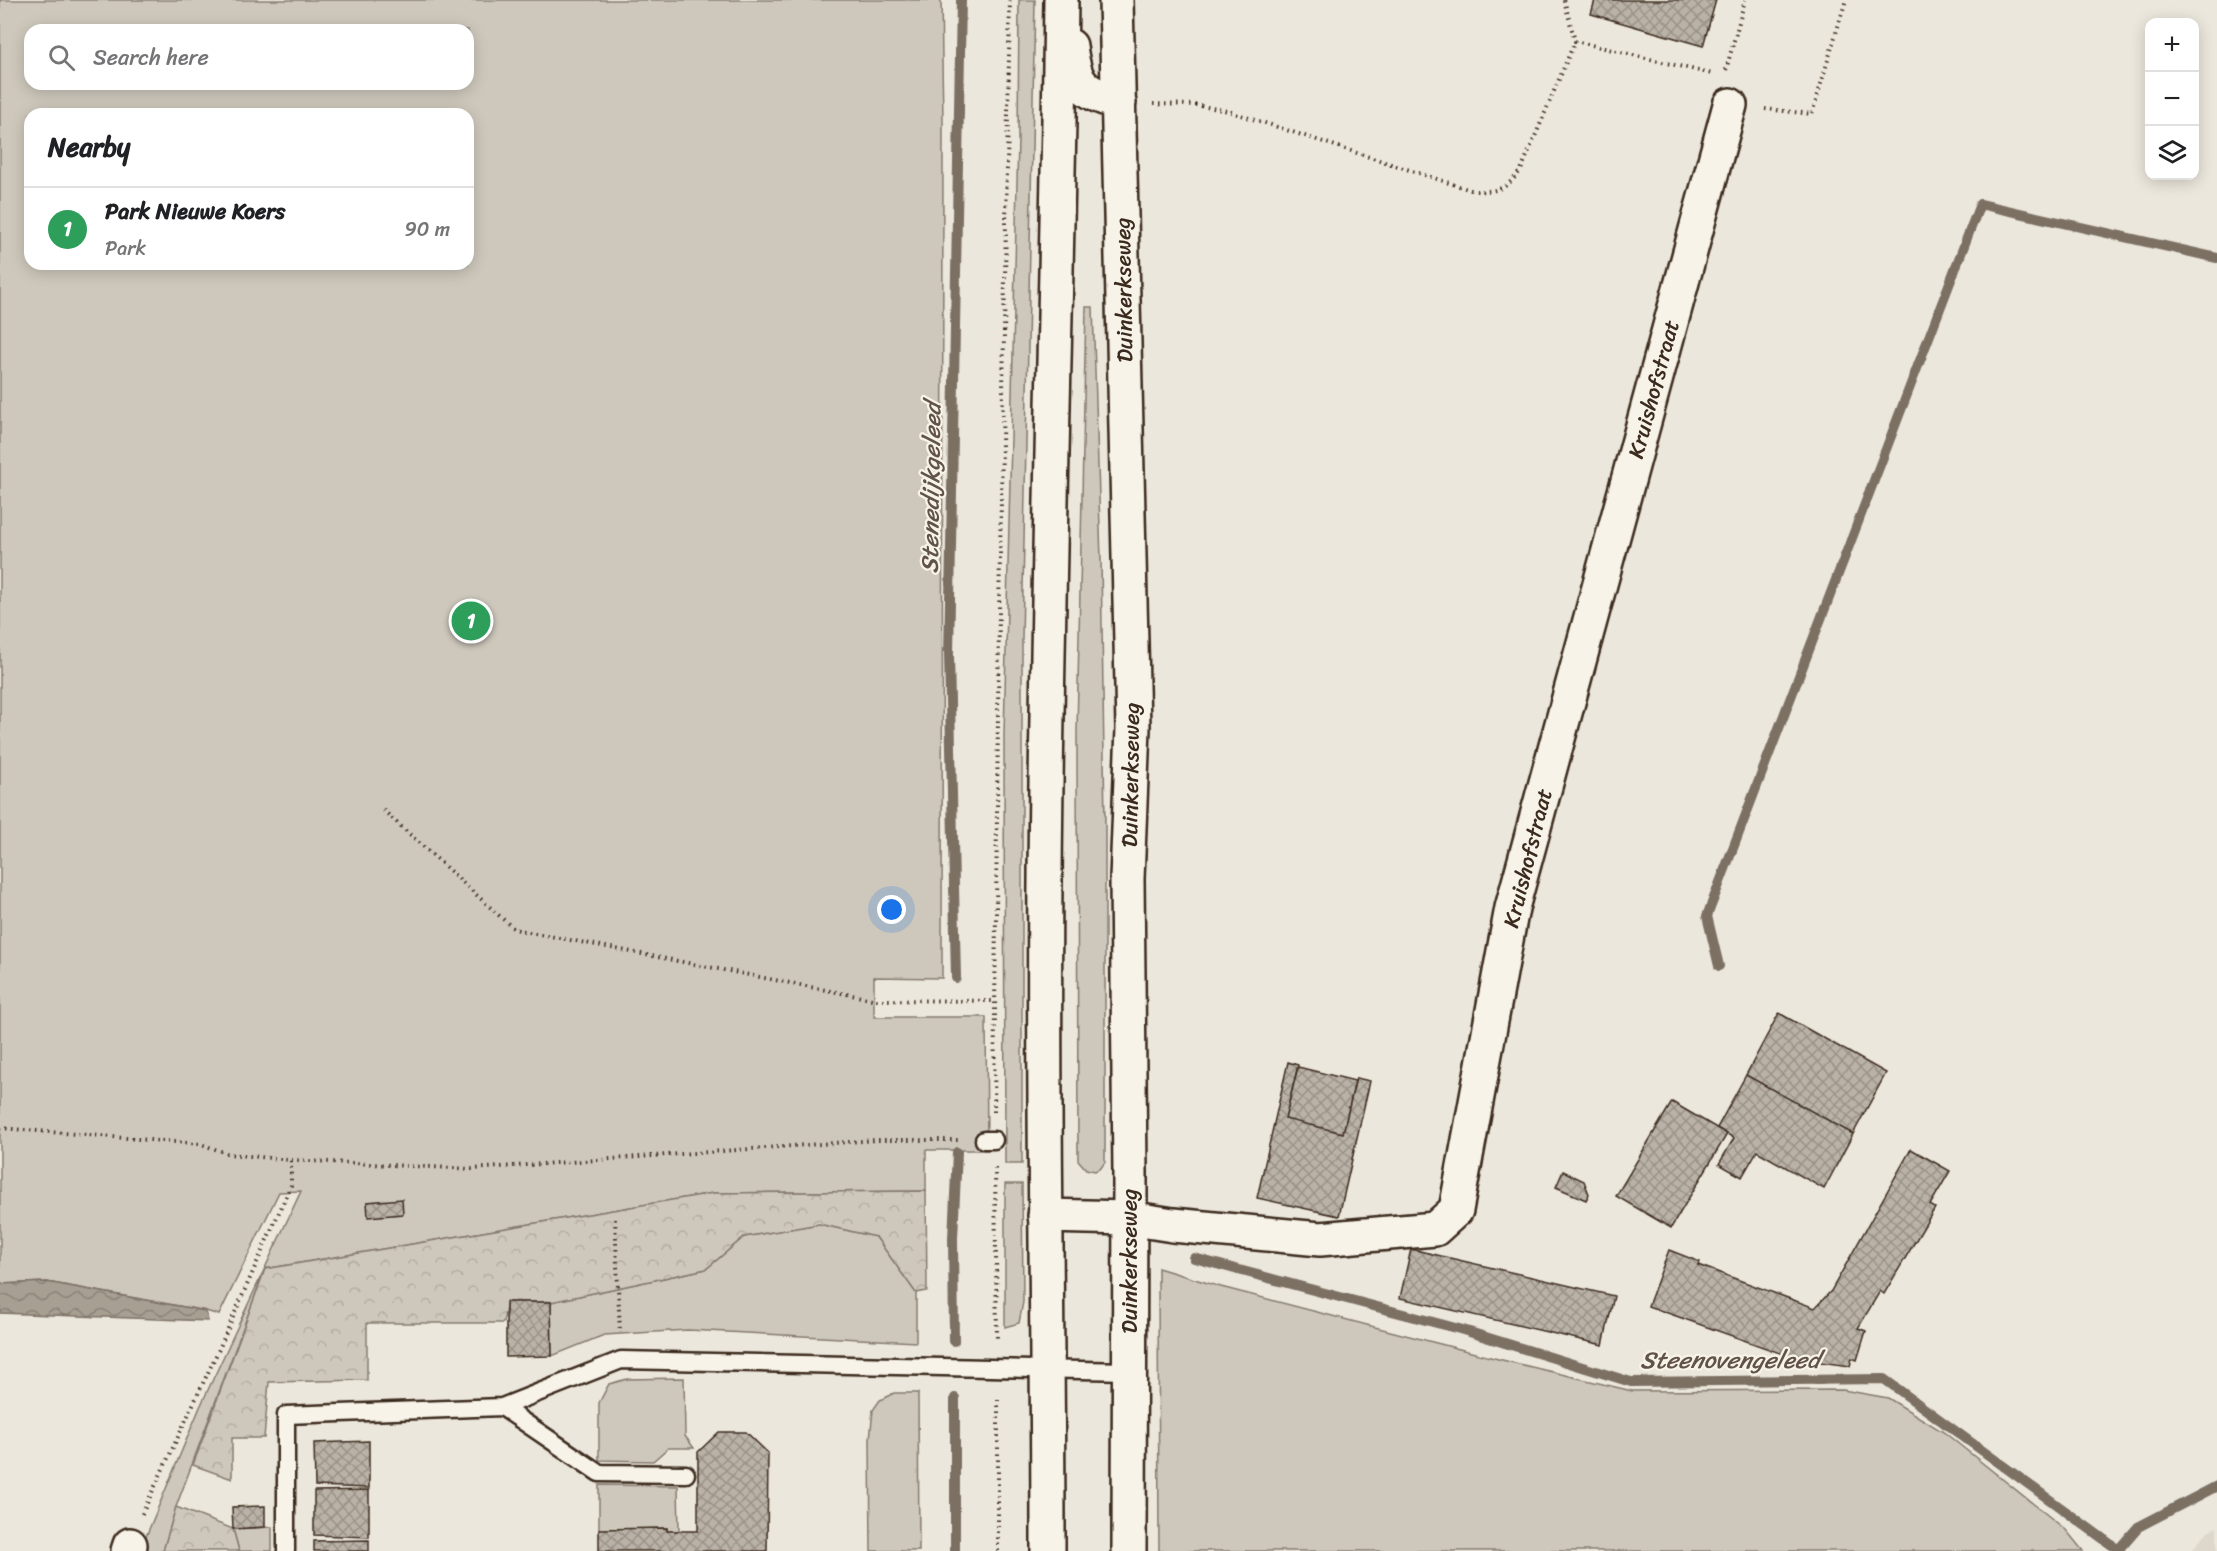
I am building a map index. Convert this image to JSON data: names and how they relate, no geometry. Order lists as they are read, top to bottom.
{
  "streets": {
    "main road": ["Duinkerkseweg", "Kruishofstraat"]
  },
  "crossings": [
    ["Duinkerkseweg", "Kruishofstraat"]
  ],
  "water": ["Stenedijkgeleed", "Steenovengeleed"],
  "page": {
    "map_buttons": ["+", "−"],
    "search": "Search here",
    "heading": "Nearby",
    "list": [
      {
        "mark": "1",
        "name": "Park Nieuwe Koers",
        "note": "Park",
        "value": "90 m"
      }
    ],
    "pins": "1"
  }
}
